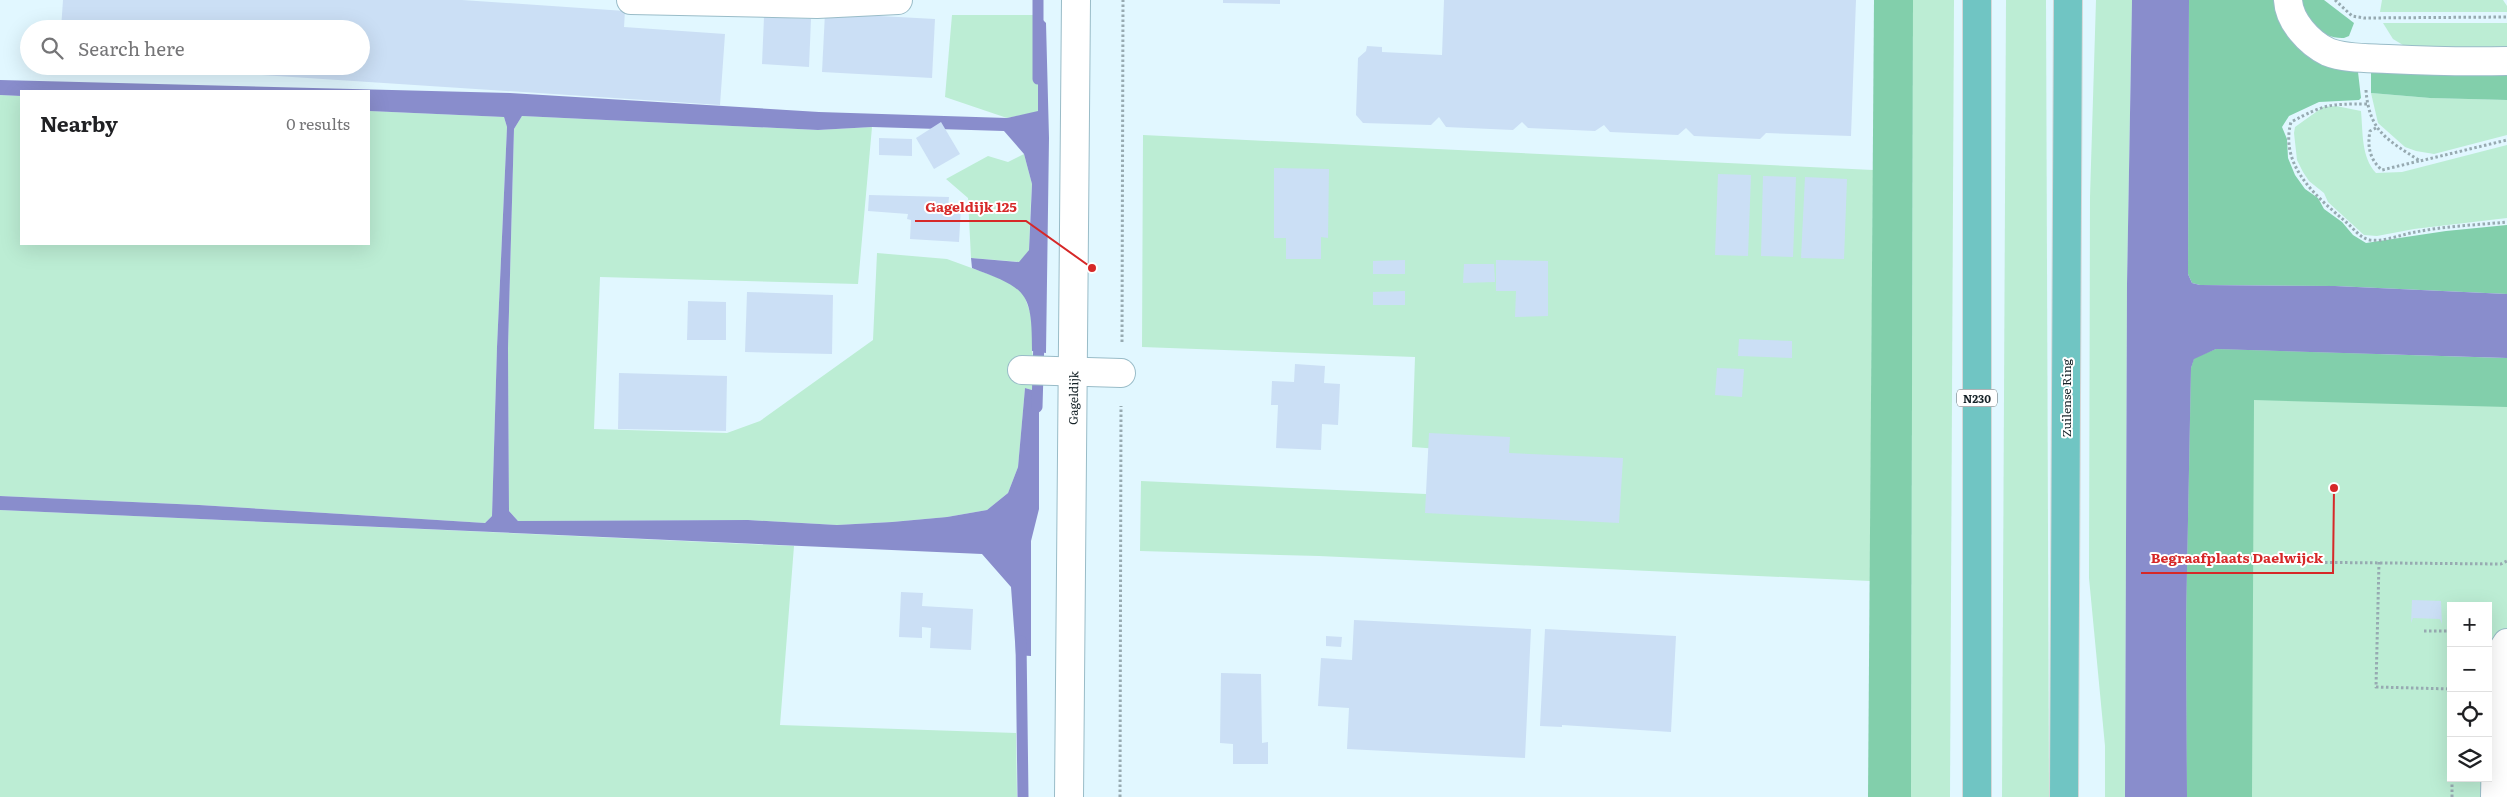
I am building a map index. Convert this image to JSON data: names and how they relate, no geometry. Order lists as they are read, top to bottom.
{
  "streets": {
    "main road": ["N230", "Zuilense Ring"],
    "street": ["Gageldijk"]
  },
  "places": ["Gageldijk 125", "Begraafplaats Daelwijck"],
  "page": {
    "search": "Search here",
    "heading": ["Nearby", "0 results"],
    "map_buttons": ["+", "−"]
  }
}
